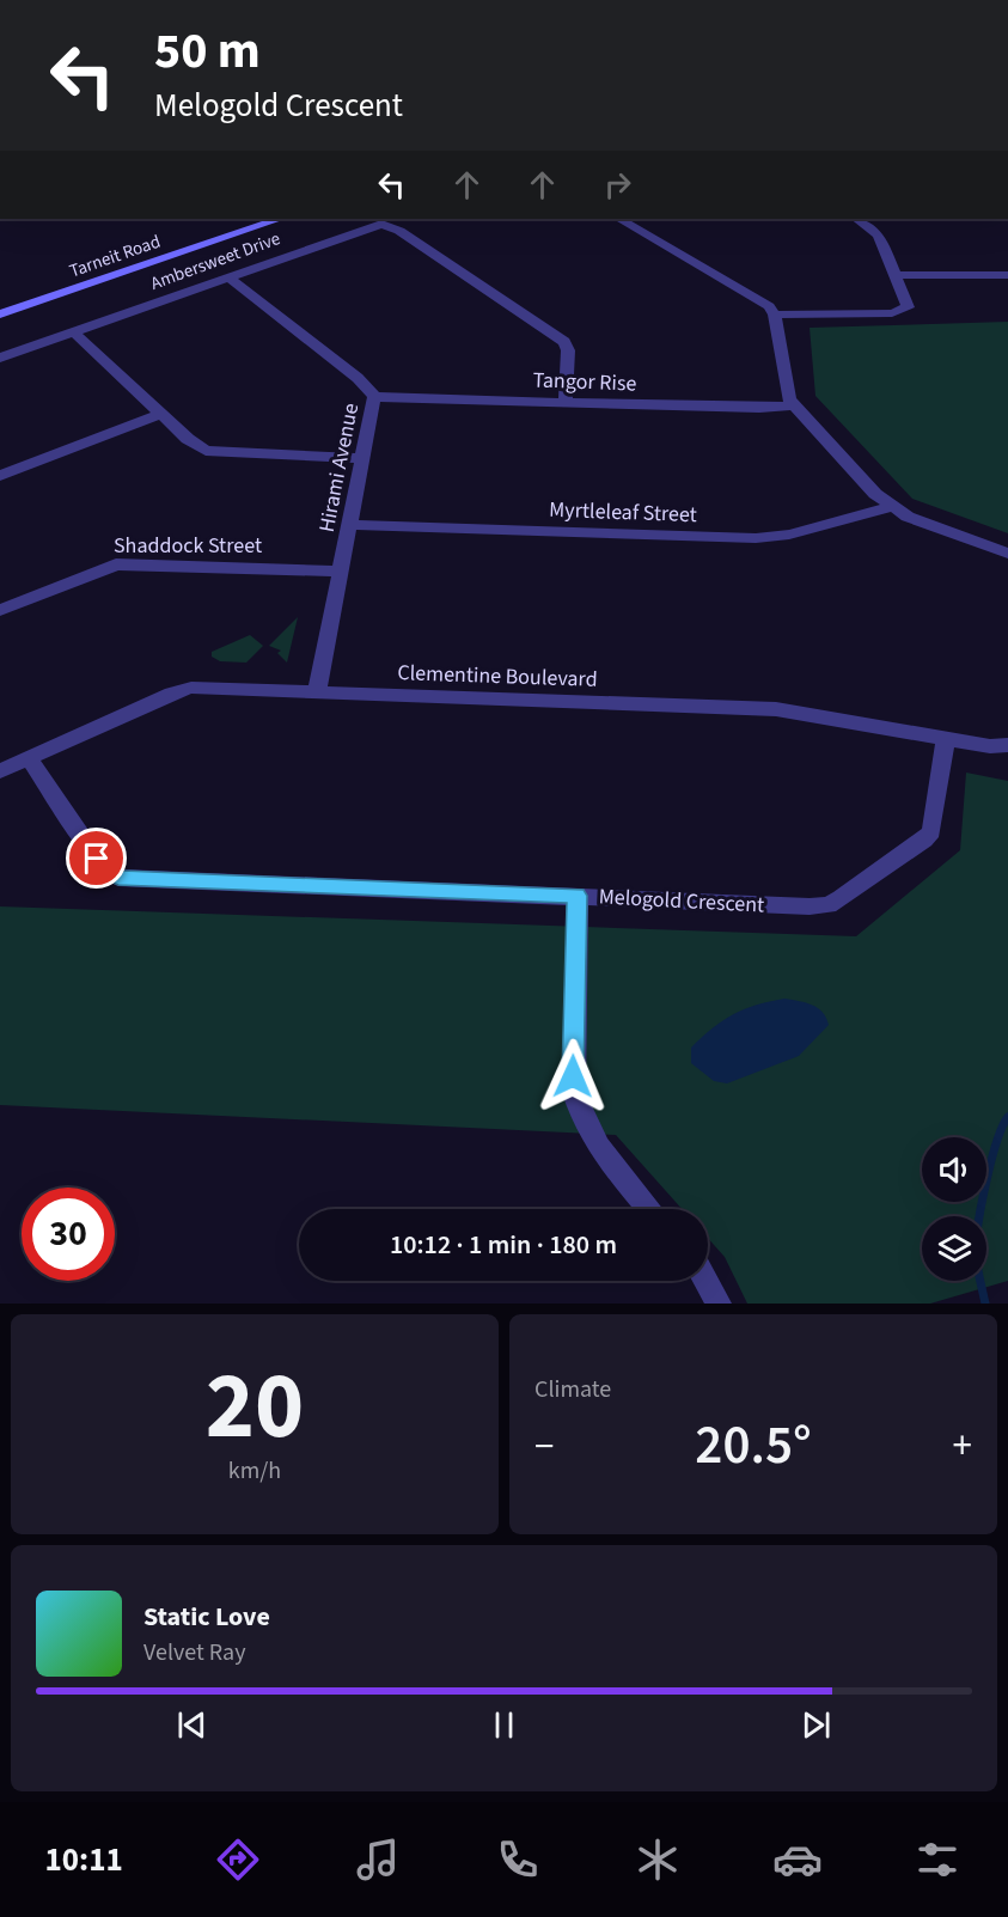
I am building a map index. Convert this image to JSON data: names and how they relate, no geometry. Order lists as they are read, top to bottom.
{
  "streets": {
    "street": [
      "Tarneit Road",
      "Ambersweet Drive",
      "Tangor Rise",
      "Hirami Avenue",
      "Myrtleleaf Street",
      "Shaddock Street",
      "Clementine Boulevard",
      "Melogold Crescent"
    ]
  },
  "crossings": [
    ["Ambersweet Drive", "Tangor Rise"],
    ["Ambersweet Drive", "Hirami Avenue"],
    ["Tangor Rise", "Hirami Avenue"],
    ["Hirami Avenue", "Myrtleleaf Street"],
    ["Hirami Avenue", "Shaddock Street"],
    ["Hirami Avenue", "Clementine Boulevard"],
    ["Clementine Boulevard", "Melogold Crescent"]
  ],
  "page": {
    "turn": ["50 m", "Melogold Crescent"],
    "limit": "30",
    "trip": "10:12 · 1 min · 180 m",
    "tile": [
      ["20", "km/h"],
      "Climate"
    ],
    "heat": ["−", "20.5°", "+"],
    "song": ["Static Love", "Velvet Ray"],
    "tabs": "10:11"
  }
}
